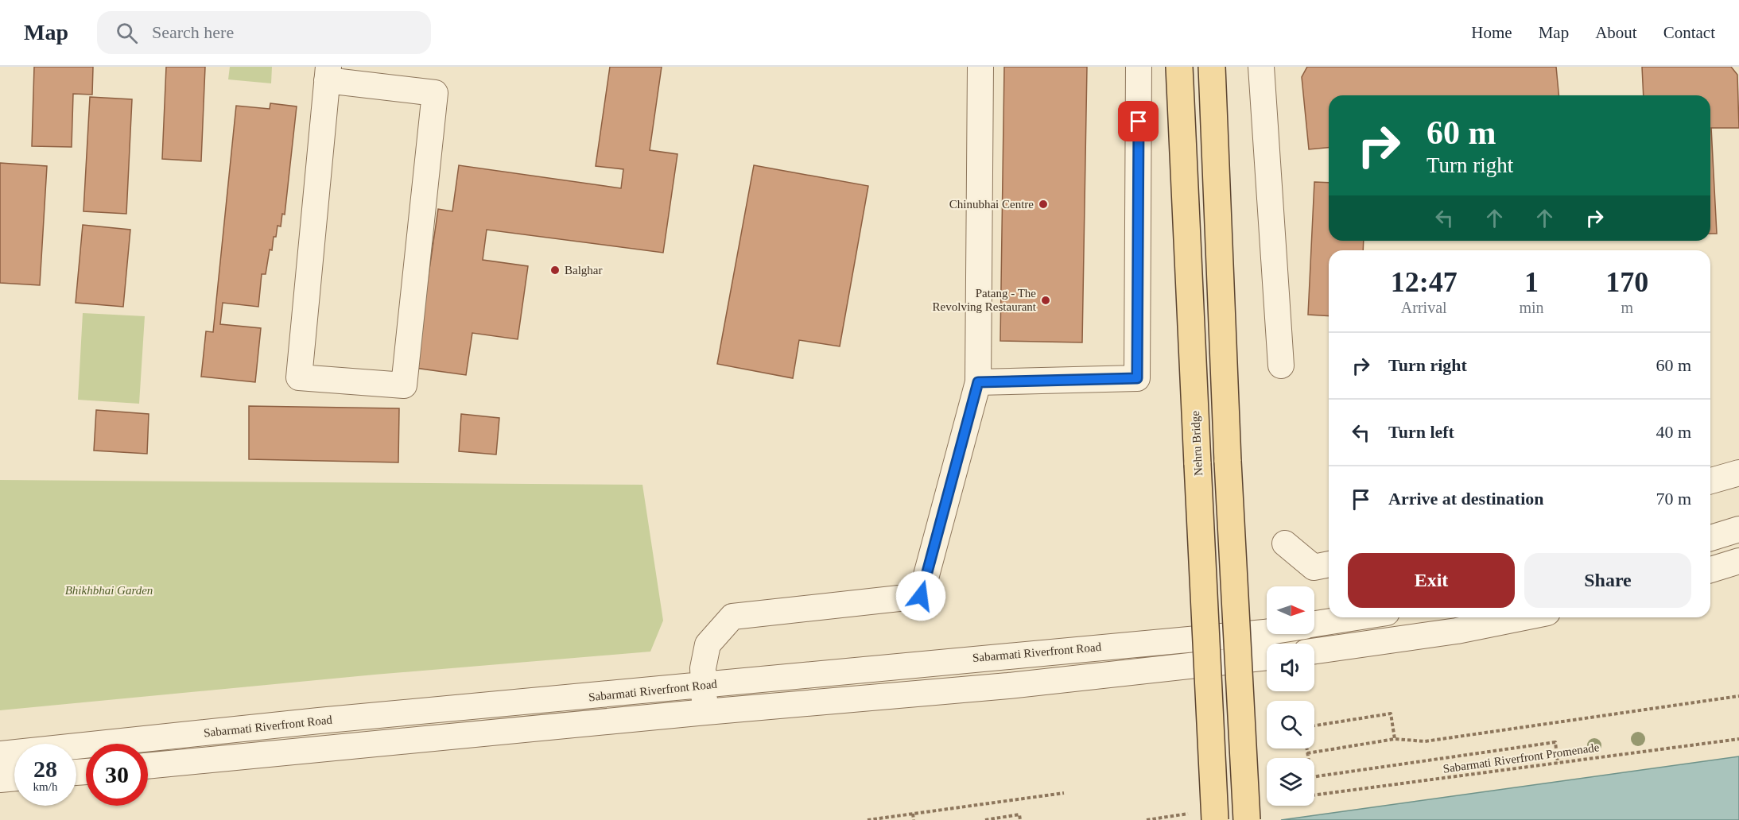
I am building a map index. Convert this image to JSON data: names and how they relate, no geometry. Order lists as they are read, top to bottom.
{
  "streets": {
    "main road": ["Nehru Bridge"],
    "street": ["Sabarmati Riverfront Road"],
    "path": ["Sabarmati Riverfront Promenade"]
  },
  "parks": ["Bhikhbhai Garden"],
  "places": ["Chinubhai Centre", "Balghar", "Patang - The Revolving Restaurant"],
  "north": "right",
  "page": {
    "header": "Map",
    "search": "Search here",
    "nav": [
      "Home",
      "Map",
      "About",
      "Contact"
    ],
    "turn": ["60 m", "Turn right"],
    "eta": [
      "12:47",
      "Arrival",
      "1",
      "min",
      "170",
      "m"
    ],
    "list": [
      {
        "name": "Turn right",
        "value": "60 m"
      },
      {
        "name": "Turn left",
        "value": "40 m"
      },
      {
        "name": "Arrive at destination",
        "value": "70 m"
      }
    ],
    "buttons": ["Exit", "Share"],
    "speed": "28 km/h",
    "limit": "30"
  }
}
